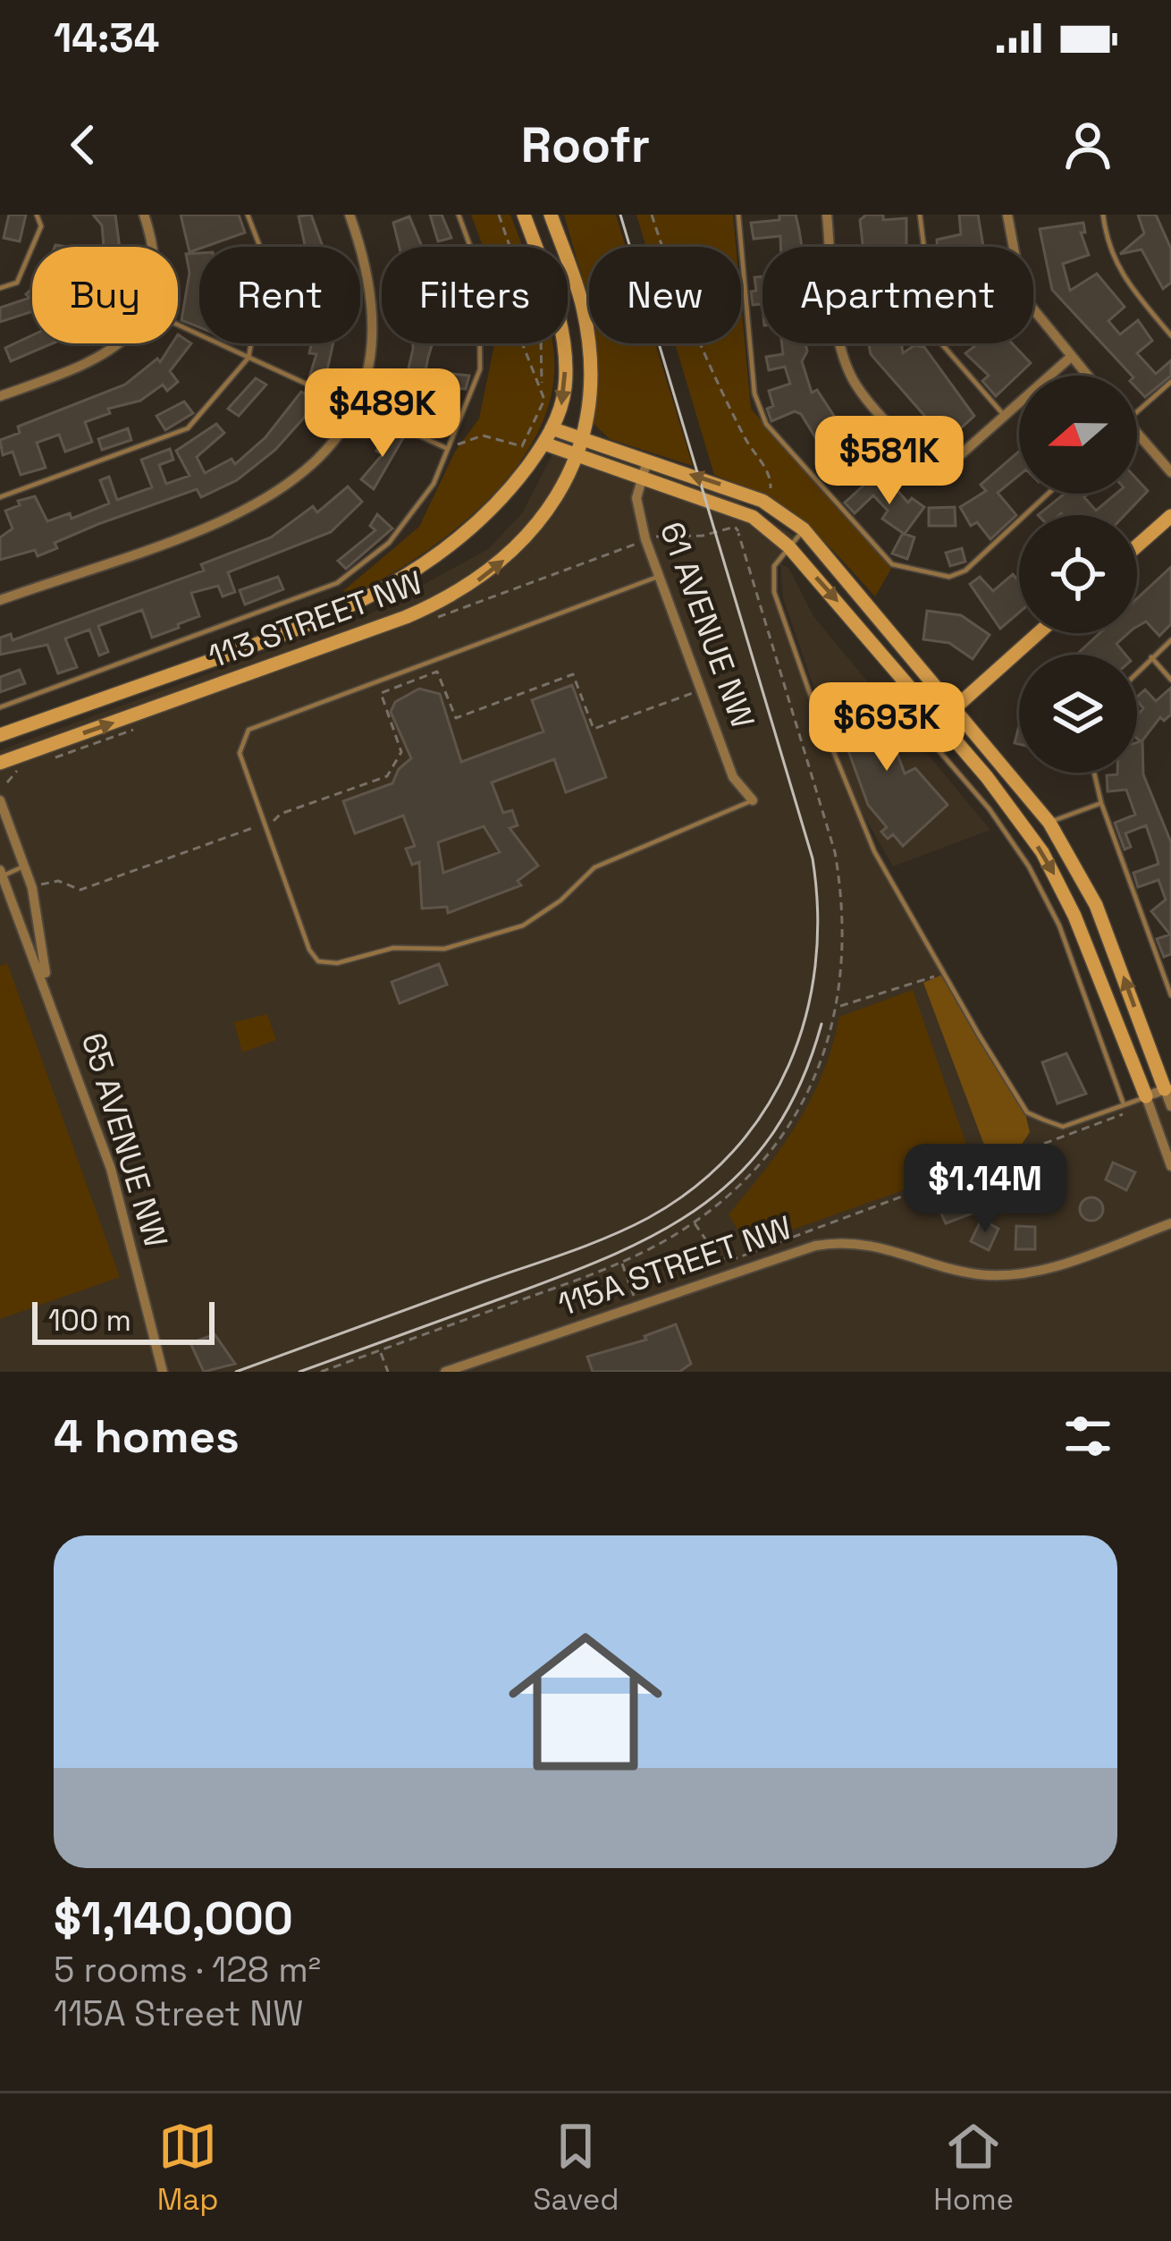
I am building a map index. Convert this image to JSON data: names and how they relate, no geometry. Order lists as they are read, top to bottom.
{
  "streets": {
    "street": [
      "113 STREET NW",
      "61 AVENUE NW",
      "65 AVENUE NW",
      "115A STREET NW"
    ]
  },
  "scale_bar": "100 m",
  "north": "left",
  "page": {
    "status": "14:34",
    "header": "Roofr",
    "chip": [
      "Buy",
      "Rent",
      "Filters",
      "New",
      "Apartment"
    ],
    "price": [
      "$489K",
      "$581K",
      "$693K",
      "$1.14M"
    ],
    "scale": "100 m",
    "heading": "4 homes",
    "list": [
      {
        "name": "$1,140,000",
        "note": "5 rooms · 128 m² · 115A Street NW"
      }
    ],
    "tabs": ["Map", "Saved", "Home"]
  }
}
